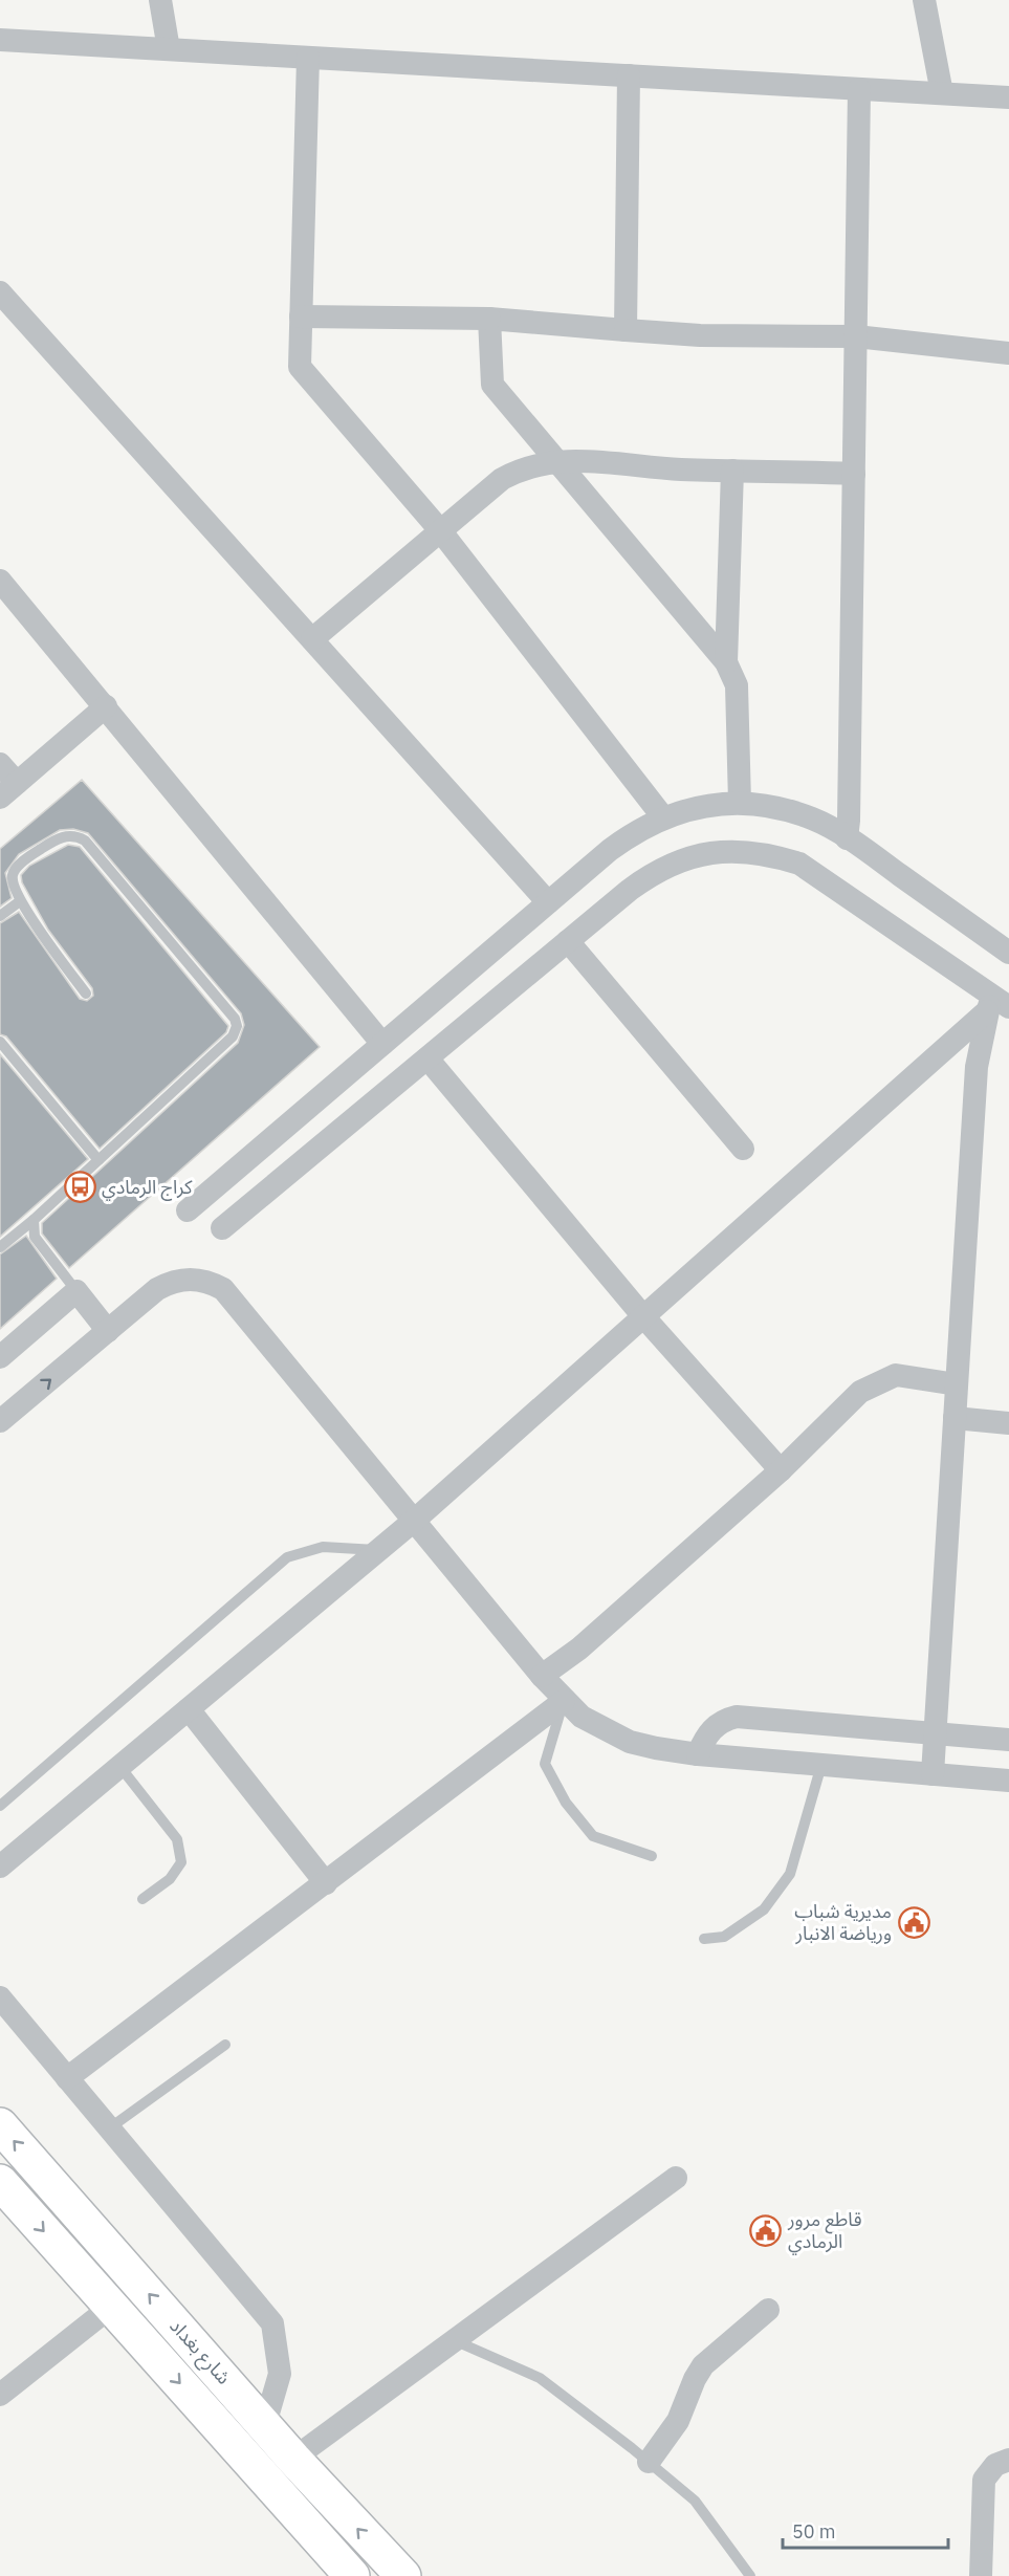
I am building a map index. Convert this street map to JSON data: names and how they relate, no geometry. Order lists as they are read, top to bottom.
{
  "streets": {
    "main road": ["شارع بغداد"]
  },
  "places": {
    "bus stop": ["كراج الرمادي"],
    "public building": ["مديرية شباب ورياضة الانبار", "قاطع مرور الرمادي"]
  },
  "scale_bar": "50 m"
}
